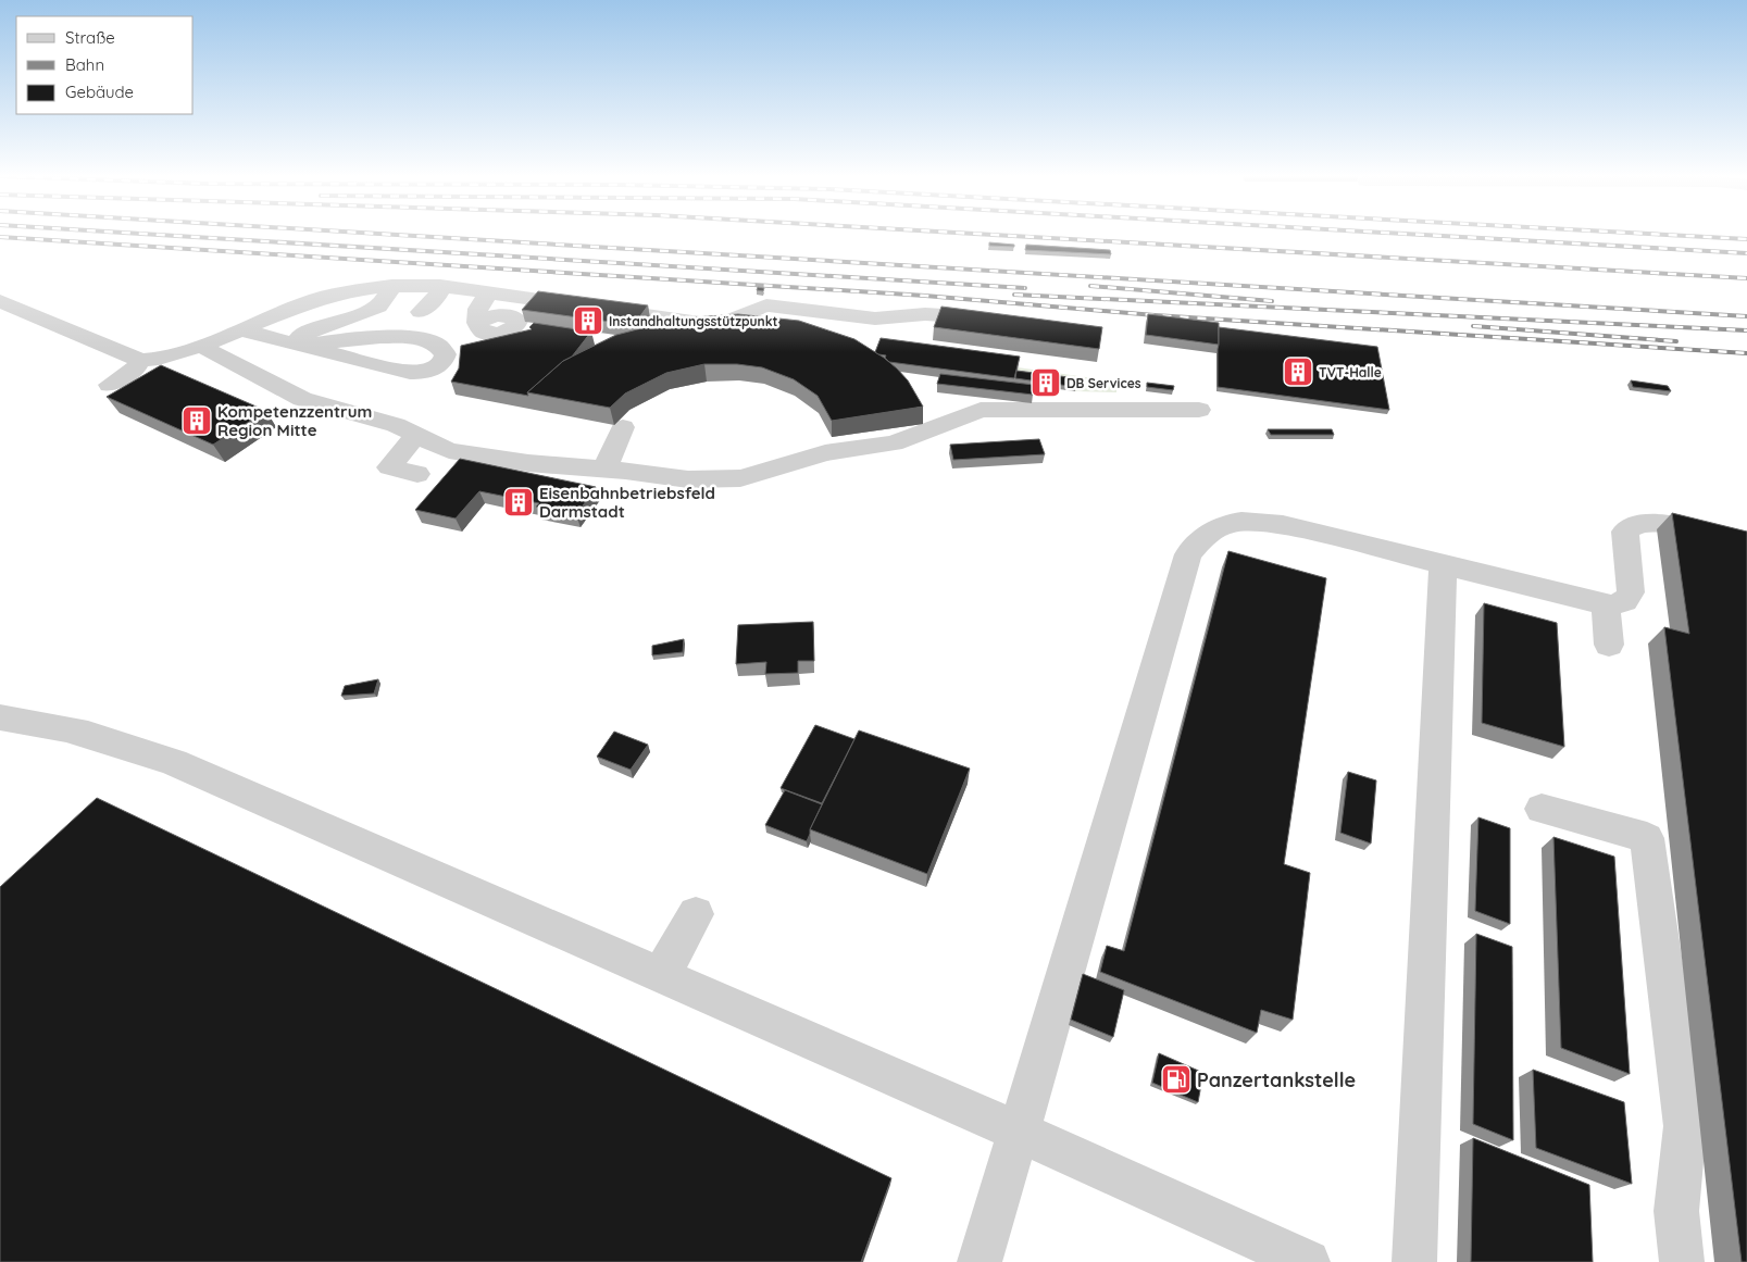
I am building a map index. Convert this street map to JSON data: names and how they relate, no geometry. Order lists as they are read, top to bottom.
{
  "places": {
    "building": [
      "Instandhaltungsstützpunkt",
      "TVT-Halle",
      "DB Services",
      "Kompetenzzentrum Region Mitte",
      "Eisenbahnbetriebsfeld Darmstadt"
    ],
    "fuel station": ["Panzertankstelle"]
  },
  "legend": ["Straße", "Bahn", "Gebäude"]
}
